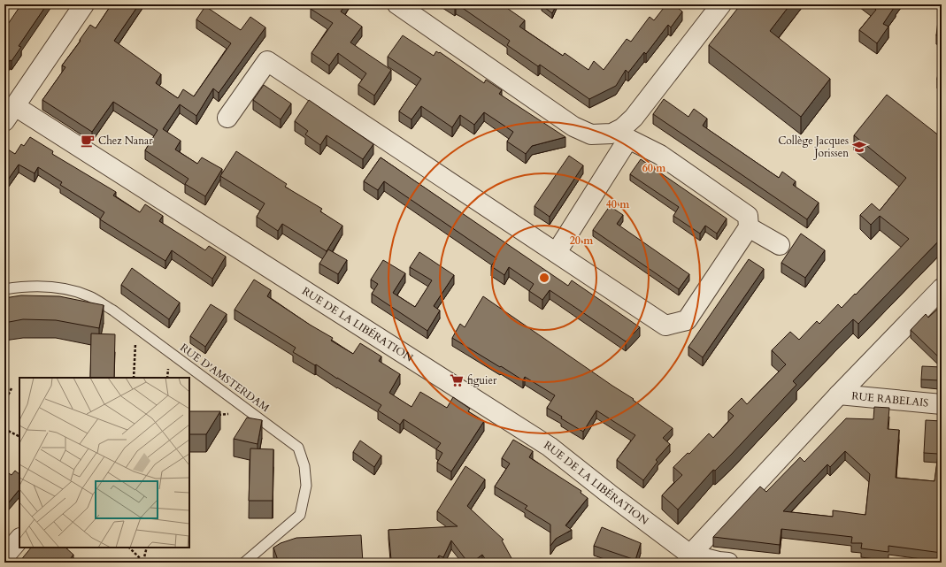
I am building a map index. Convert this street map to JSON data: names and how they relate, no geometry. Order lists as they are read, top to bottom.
{
  "streets": {
    "street": ["RUE DE LA LIBÉRATION", "RUE RABELAIS"],
    "lane": ["RUE D'AMSTERDAM"]
  },
  "places": {
    "cafe": ["Chez Nanar"],
    "school or university": ["Collège Jacques Jorissen"],
    "supermarket": ["figuier"]
  },
  "rings": ["60 m", "40 m", "20 m"]
}
